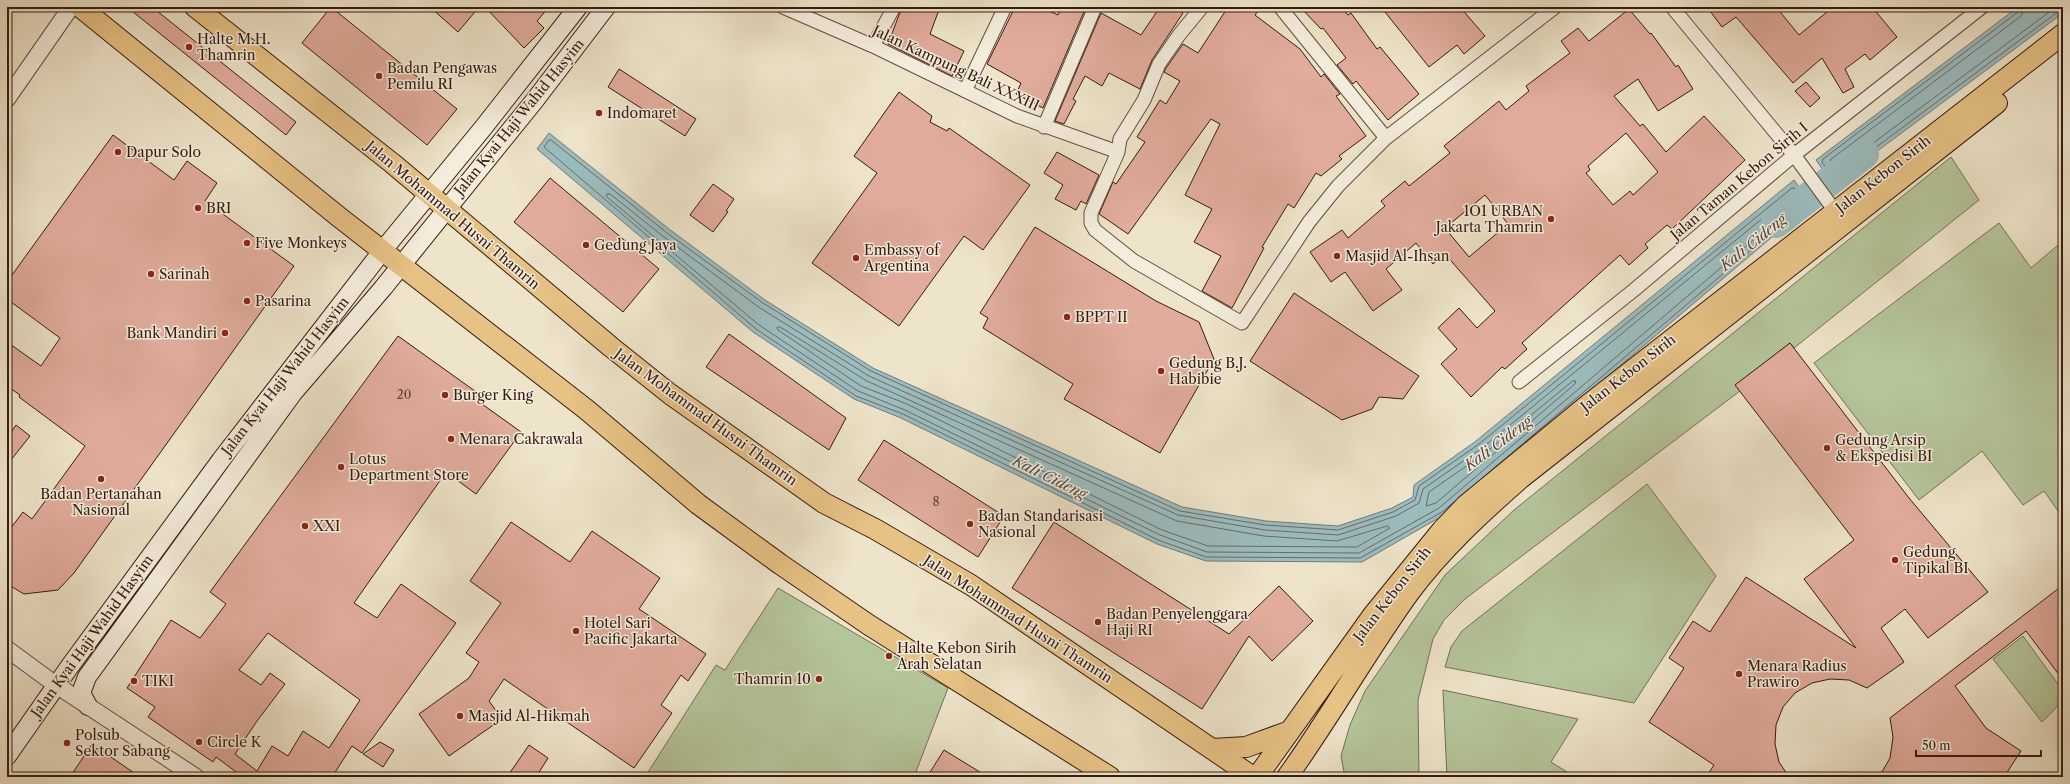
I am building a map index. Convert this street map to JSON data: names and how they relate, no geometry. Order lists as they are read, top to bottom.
{
  "streets": {
    "main road": ["Jalan Kyai Haji Wahid Hasyim", "Jalan Kebon Sirih", "Jalan Mohammad Husni Thamrin"],
    "street": ["Jalan Kampung Bali XXXIII", "Jalan Taman Kebon Sirih I"]
  },
  "crossings": [
    ["Jalan Kyai Haji Wahid Hasyim", "Jalan Mohammad Husni Thamrin"]
  ],
  "water": ["Kali Cideng"],
  "places": [
    "Halte M.H. Thamrin",
    "Badan Pengawas Pemilu RI",
    "Indomaret",
    "Dapur Solo",
    "BRI",
    "1O1 URBAN Jakarta Thamrin",
    "Five Monkeys",
    "Gedung Jaya",
    "Masjid Al-Ihsan",
    "Embassy of Argentina",
    "Sarinah",
    "Pasarina",
    "BPPT II",
    "Bank Mandiri",
    "Gedung B.J. Habibie",
    "Burger King",
    "Menara Cakrawala",
    "Gedung Arsip & Ekspedisi BI",
    "Lotus Department Store",
    "Badan Pertanahan Nasional",
    "Badan Standarisasi Nasional",
    "XXI",
    "Gedung Tipikal BI",
    "Badan Penyelenggara Haji RI",
    "Hotel Sari Pacific Jakarta",
    "Halte Kebon Sirih Arah Selatan",
    "Menara Radius Prawiro",
    "Thamrin 10",
    "TIKI",
    "Masjid Al-Hikmah",
    "Circle K",
    "Polsub Sektor Sabang"
  ],
  "house_numbers": ["20", "8"],
  "scale_bar": "50 m"
}
